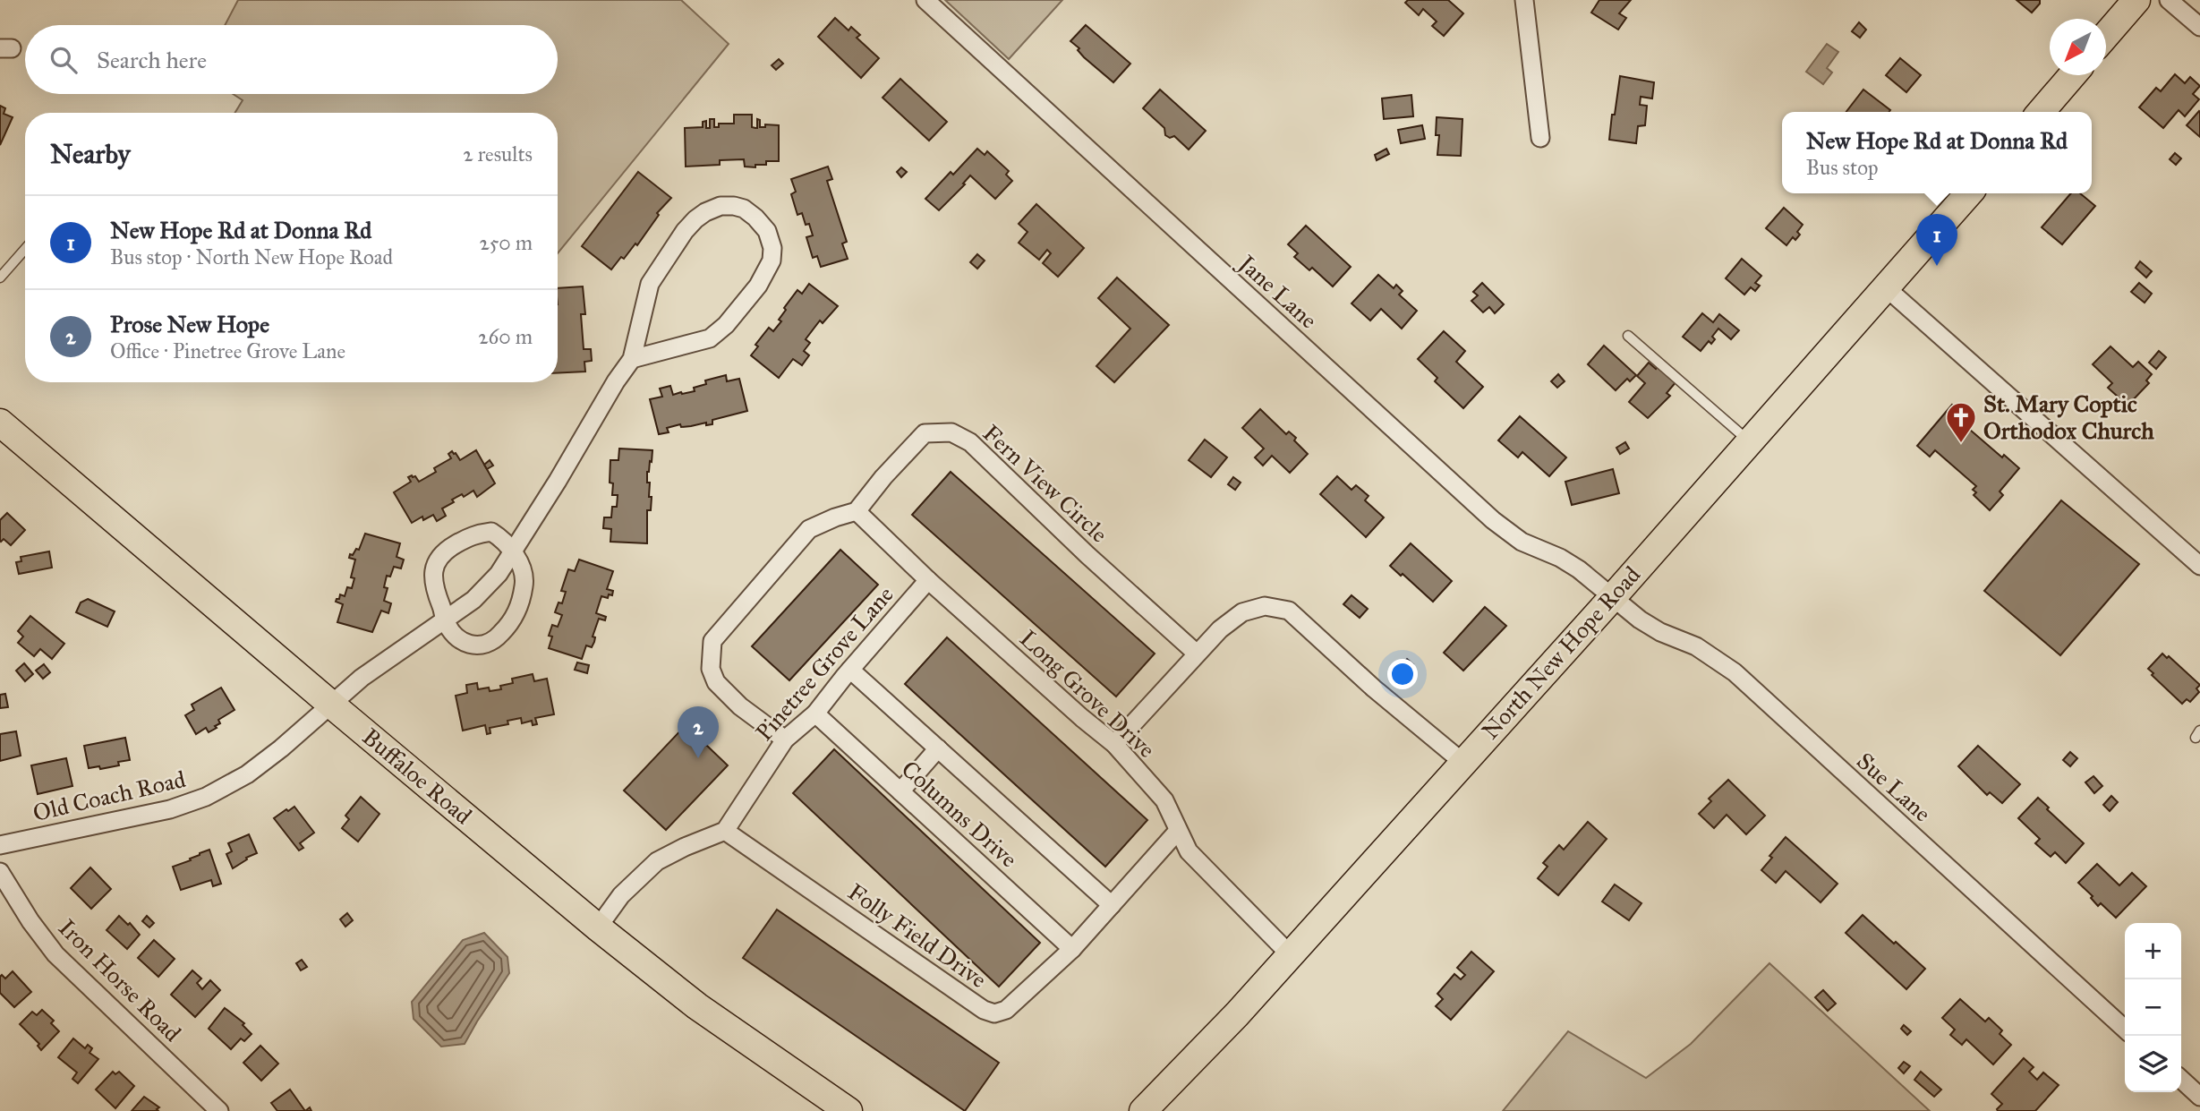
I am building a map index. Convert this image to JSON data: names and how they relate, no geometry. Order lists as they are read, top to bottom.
{
  "streets": {
    "main road": ["North New Hope Road", "Buffaloe Road"],
    "street": [
      "Jane Lane",
      "Fern View Circle",
      "Pinetree Grove Lane",
      "Long Grove Drive",
      "Sue Lane",
      "Old Coach Road",
      "Columns Drive",
      "Folly Field Drive",
      "Iron Horse Road"
    ]
  },
  "crossings": [
    ["Jane Lane", "North New Hope Road"],
    ["Jane Lane", "Sue Lane"],
    ["Fern View Circle", "Long Grove Drive"],
    ["North New Hope Road", "Long Grove Drive"],
    ["North New Hope Road", "Sue Lane"],
    ["Pinetree Grove Lane", "Long Grove Drive"],
    ["Pinetree Grove Lane", "Columns Drive"],
    ["Pinetree Grove Lane", "Folly Field Drive"],
    ["Long Grove Drive", "Folly Field Drive"],
    ["Buffaloe Road", "Old Coach Road"],
    ["Columns Drive", "Folly Field Drive"]
  ],
  "places": {
    "church": ["St. Mary Coptic Orthodox Church"]
  },
  "north": "bottom left",
  "page": {
    "search": "Search here",
    "popup": ["New Hope Rd at Donna Rd", "Bus stop"],
    "heading": ["Nearby", "2 results"],
    "list": [
      {
        "mark": "1",
        "name": "New Hope Rd at Donna Rd",
        "note": "Bus stop · North New Hope Road",
        "value": "250 m"
      },
      {
        "mark": "2",
        "name": "Prose New Hope",
        "note": "Office · Pinetree Grove Lane",
        "value": "260 m"
      }
    ],
    "pins": ["1", "2"],
    "map_buttons": ["+", "−"]
  }
}
